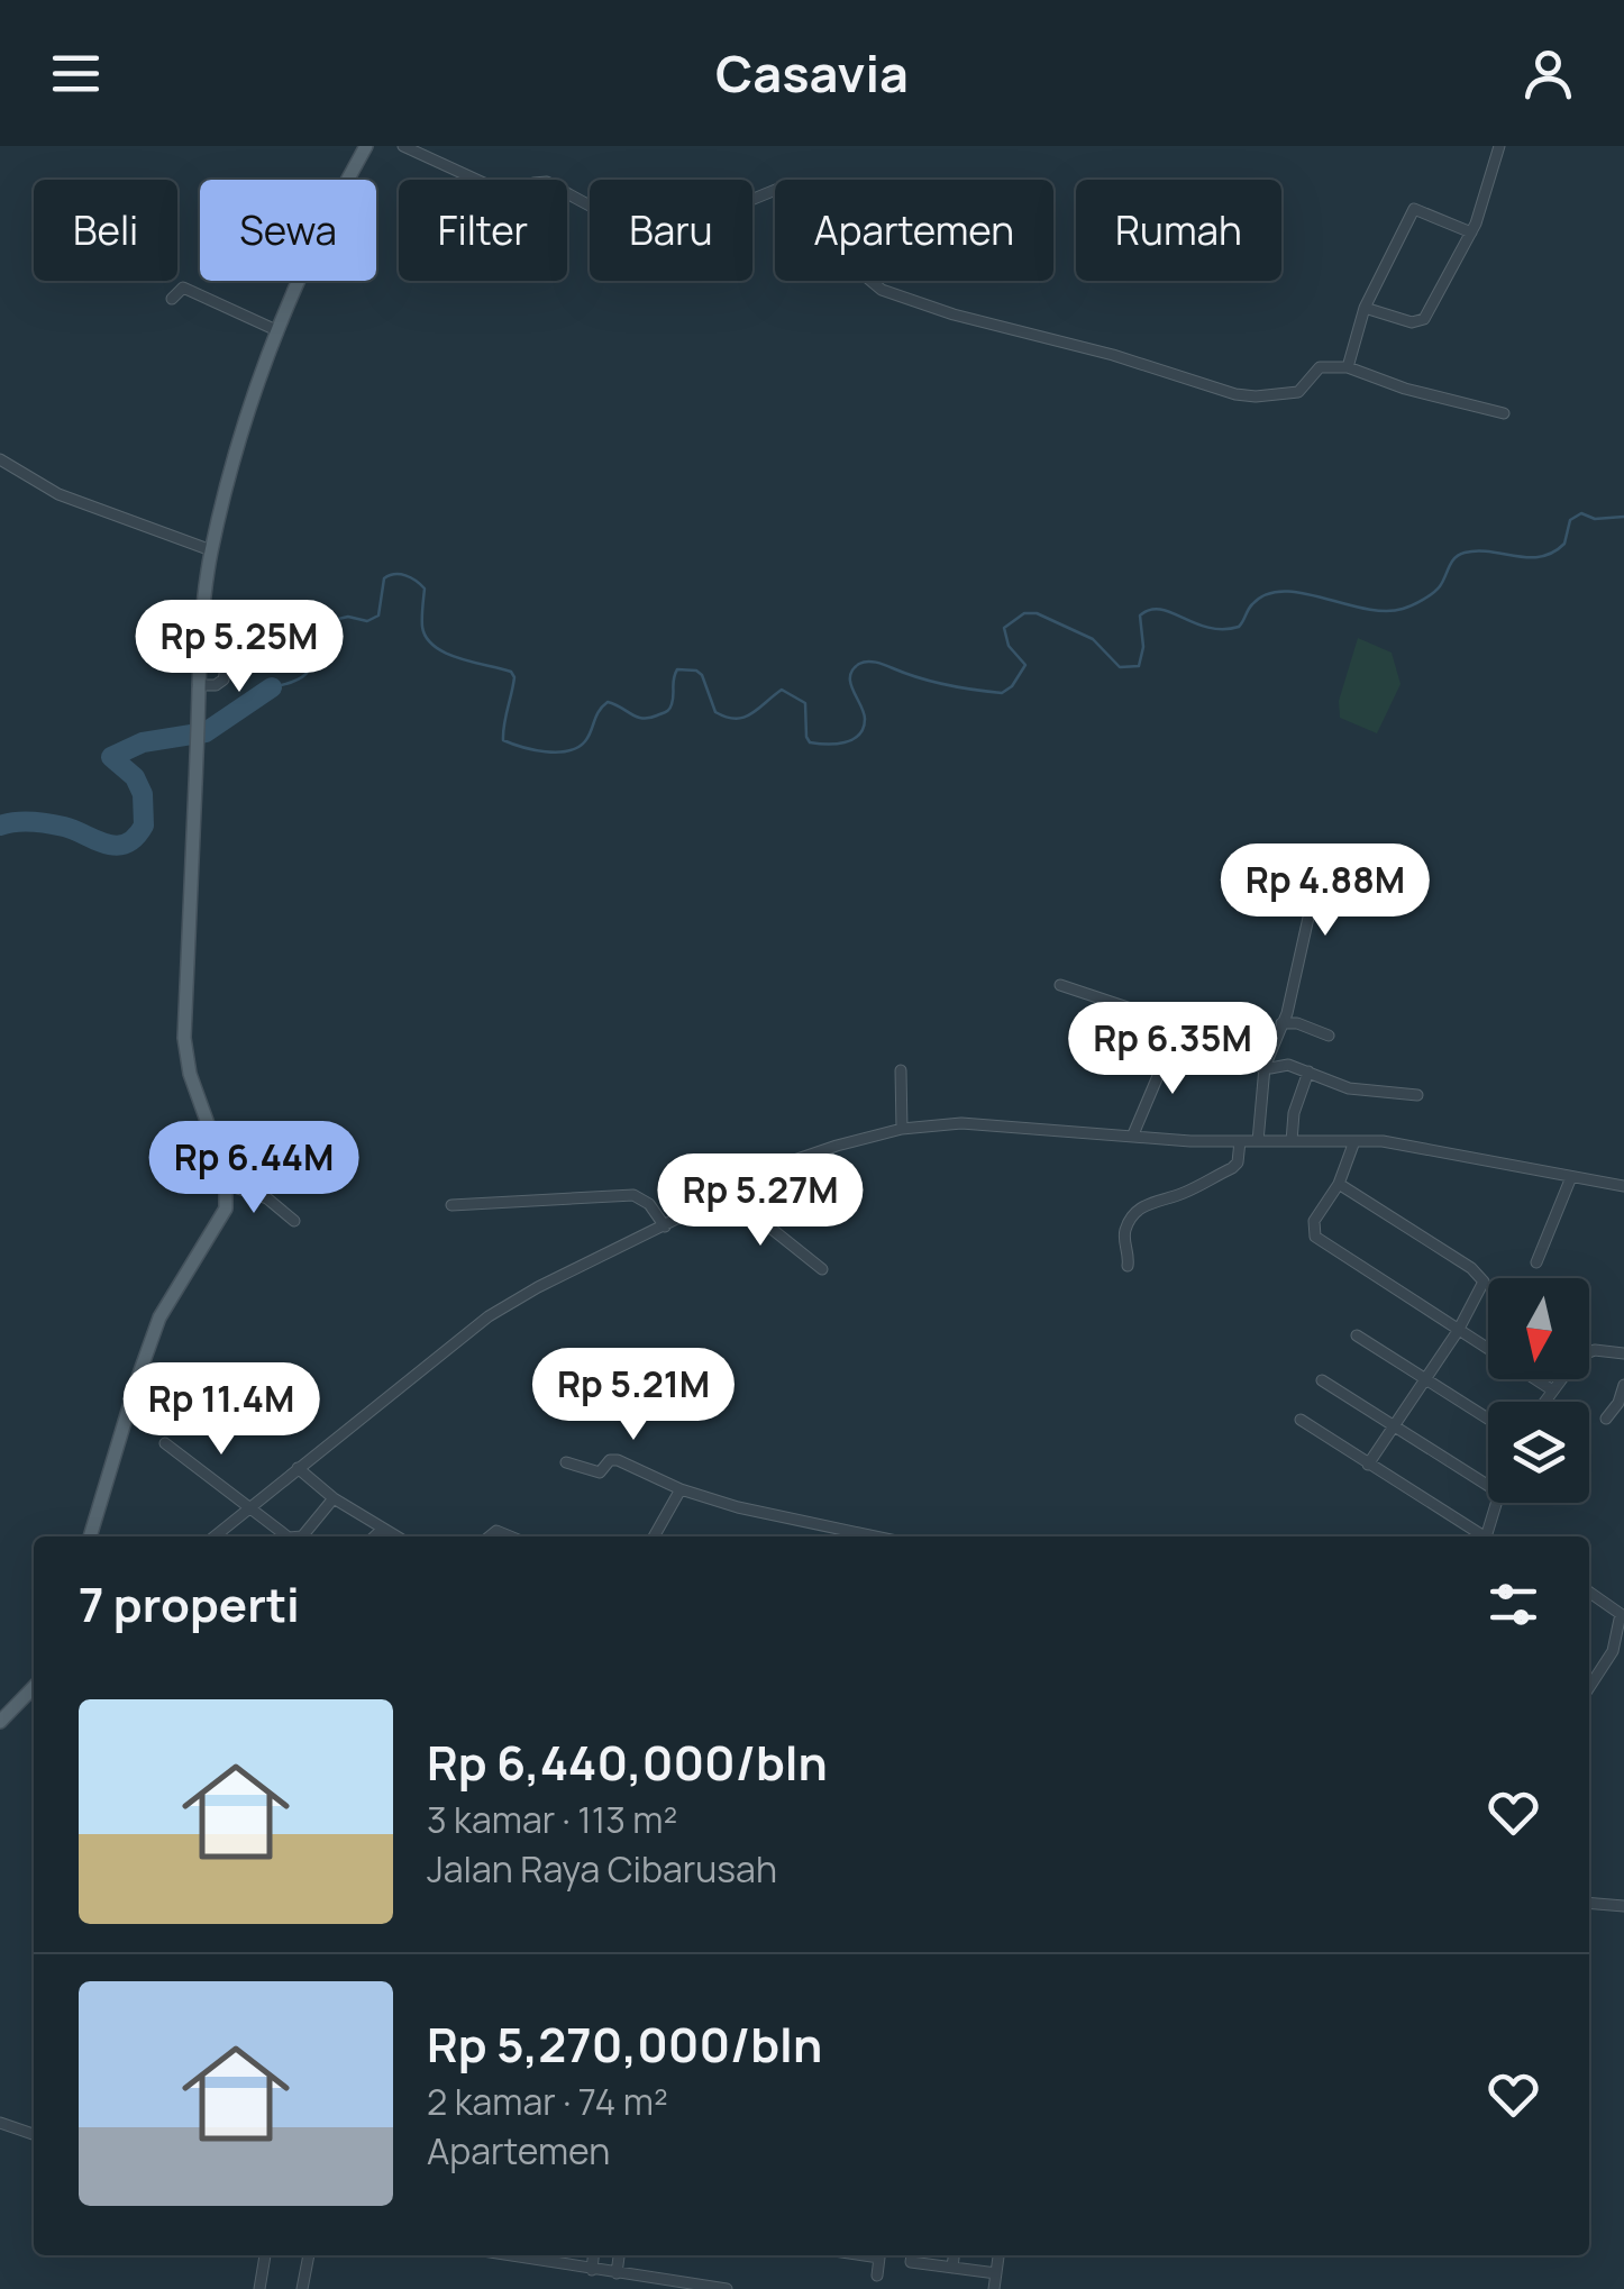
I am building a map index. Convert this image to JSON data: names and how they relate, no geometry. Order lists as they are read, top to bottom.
{
  "north": "bottom",
  "page": {
    "header": "Casavia",
    "chip": [
      "Beli",
      "Sewa",
      "Filter",
      "Baru",
      "Apartemen",
      "Rumah"
    ],
    "price": [
      "Rp 5.25M",
      "Rp 4.88M",
      "Rp 6.35M",
      "Rp 6.44M",
      "Rp 5.27M",
      "Rp 5.21M",
      "Rp 11.4M"
    ],
    "heading": "7 properti",
    "list": [
      {
        "name": "Rp 6,440,000/bln",
        "note": "3 kamar · 113 m² · Jalan Raya Cibarusah"
      },
      {
        "name": "Rp 5,270,000/bln",
        "note": "2 kamar · 74 m² · Apartemen"
      }
    ]
  }
}
